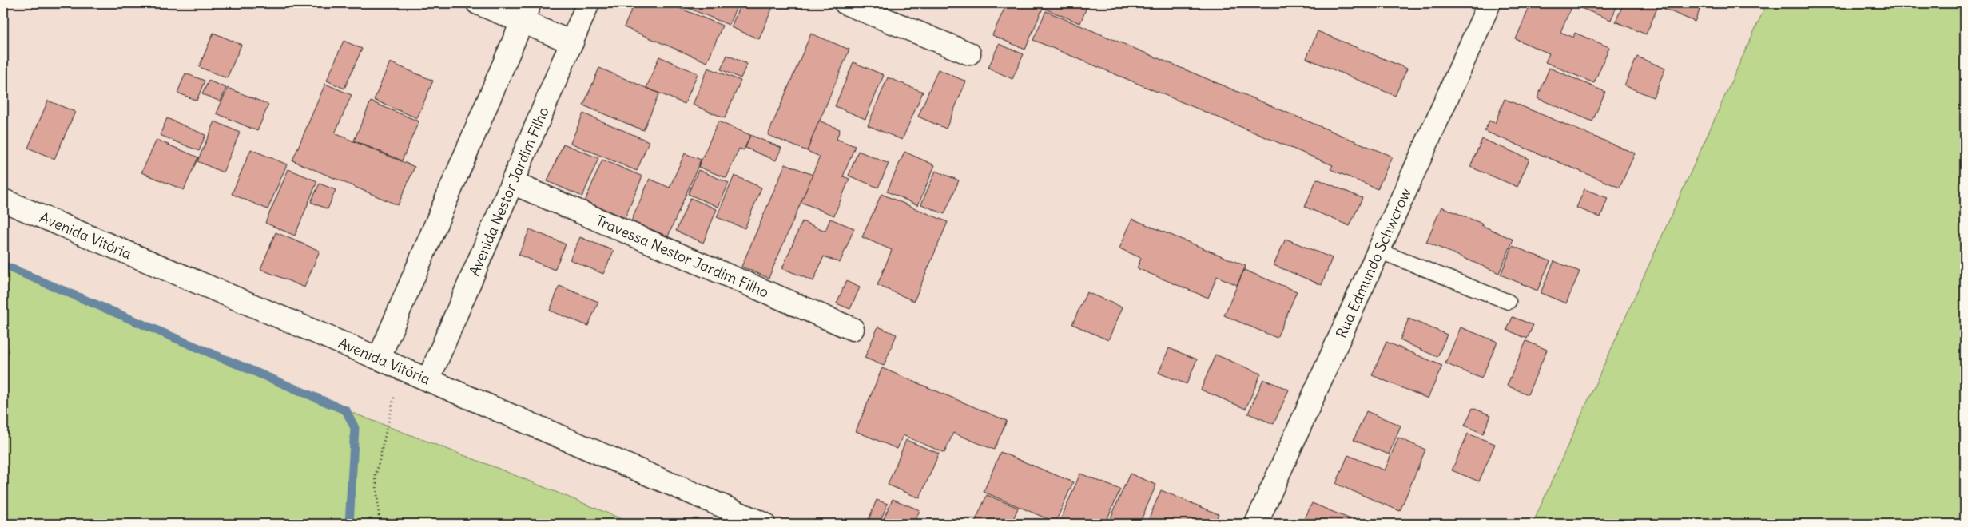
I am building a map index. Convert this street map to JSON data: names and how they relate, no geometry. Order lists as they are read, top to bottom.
{
  "streets": {
    "street": [
      "Avenida Nestor Jardim Filho",
      "Avenida Vitória",
      "Travessa Nestor Jardim Filho",
      "Rua Edmundo Schwcrow"
    ]
  },
  "crossings": [
    ["Avenida Nestor Jardim Filho", "Avenida Vitória"],
    ["Avenida Nestor Jardim Filho", "Travessa Nestor Jardim Filho"]
  ]
}
